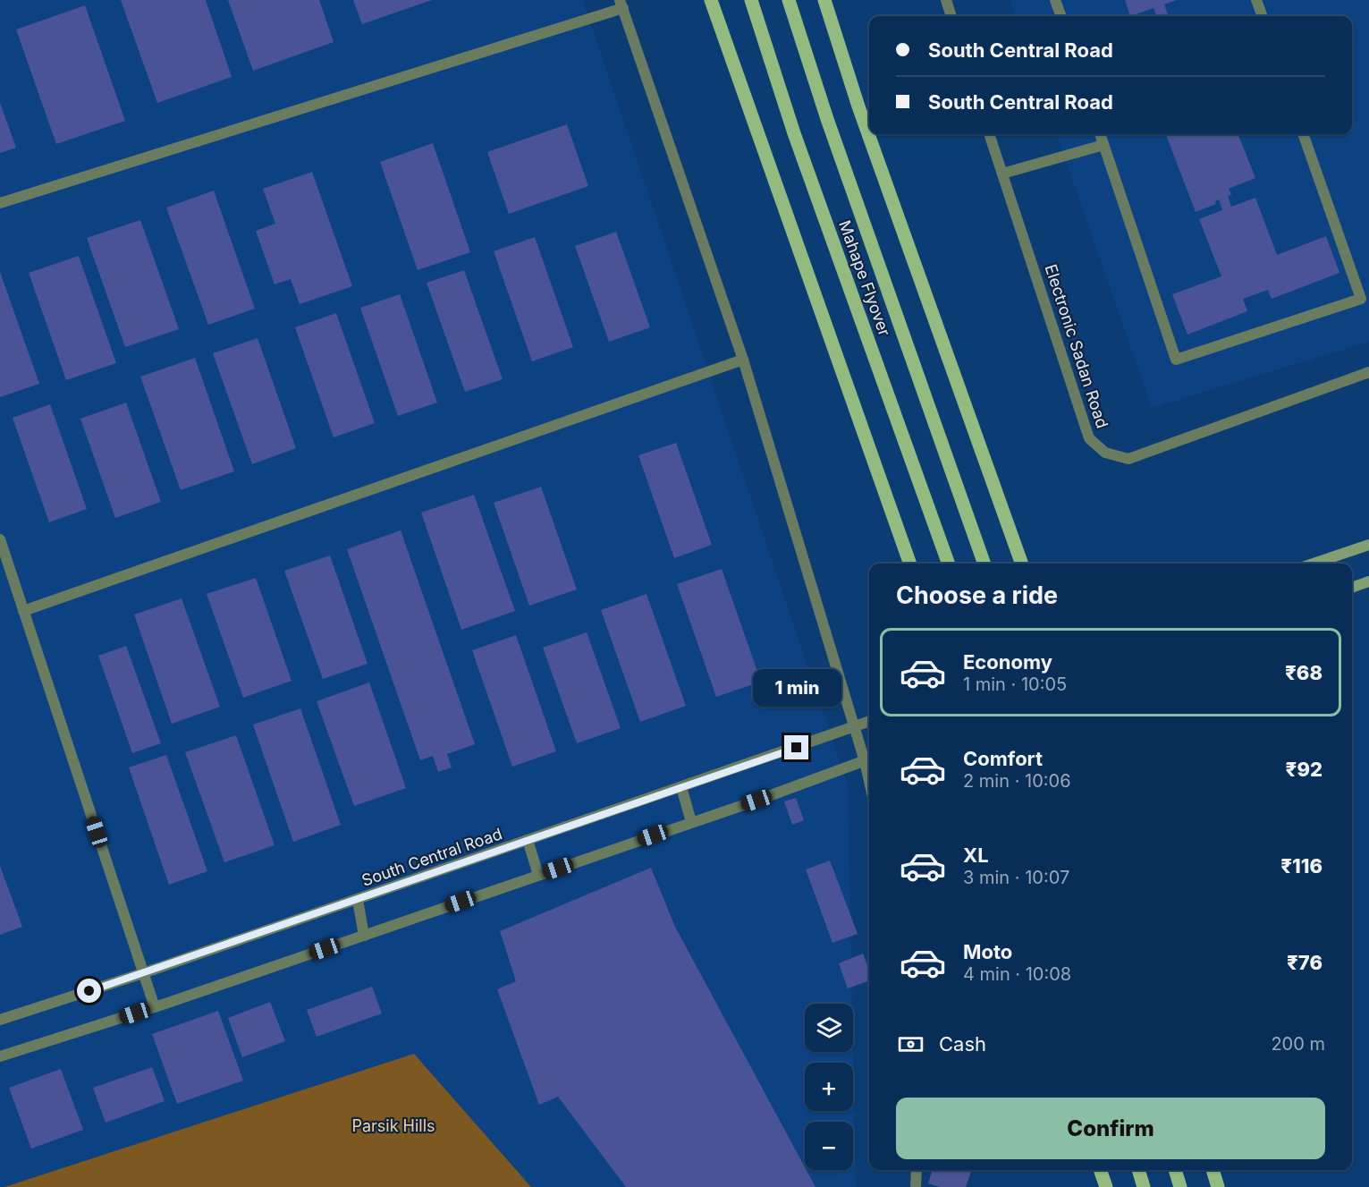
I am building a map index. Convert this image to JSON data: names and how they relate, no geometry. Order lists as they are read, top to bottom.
{
  "streets": {
    "main road": ["Mahape Flyover"],
    "street": ["Electronic Sadan Road", "South Central Road"]
  },
  "parks": ["Parsik Hills"],
  "page": {
    "banner": ["South Central Road", "South Central Road"],
    "heading": "Choose a ride",
    "list": [
      {
        "name": "Economy",
        "note": "1 min · 10:05",
        "value": "₹68"
      },
      {
        "name": "Comfort",
        "note": "2 min · 10:06",
        "value": "₹92"
      },
      {
        "name": "XL",
        "note": "3 min · 10:07",
        "value": "₹116"
      },
      {
        "name": "Moto",
        "note": "4 min · 10:08",
        "value": "₹76"
      }
    ],
    "bubble": "1 min",
    "map_buttons": ["+", "−"],
    "pay": ["Cash", "200 m"],
    "buttons": "Confirm"
  }
}
